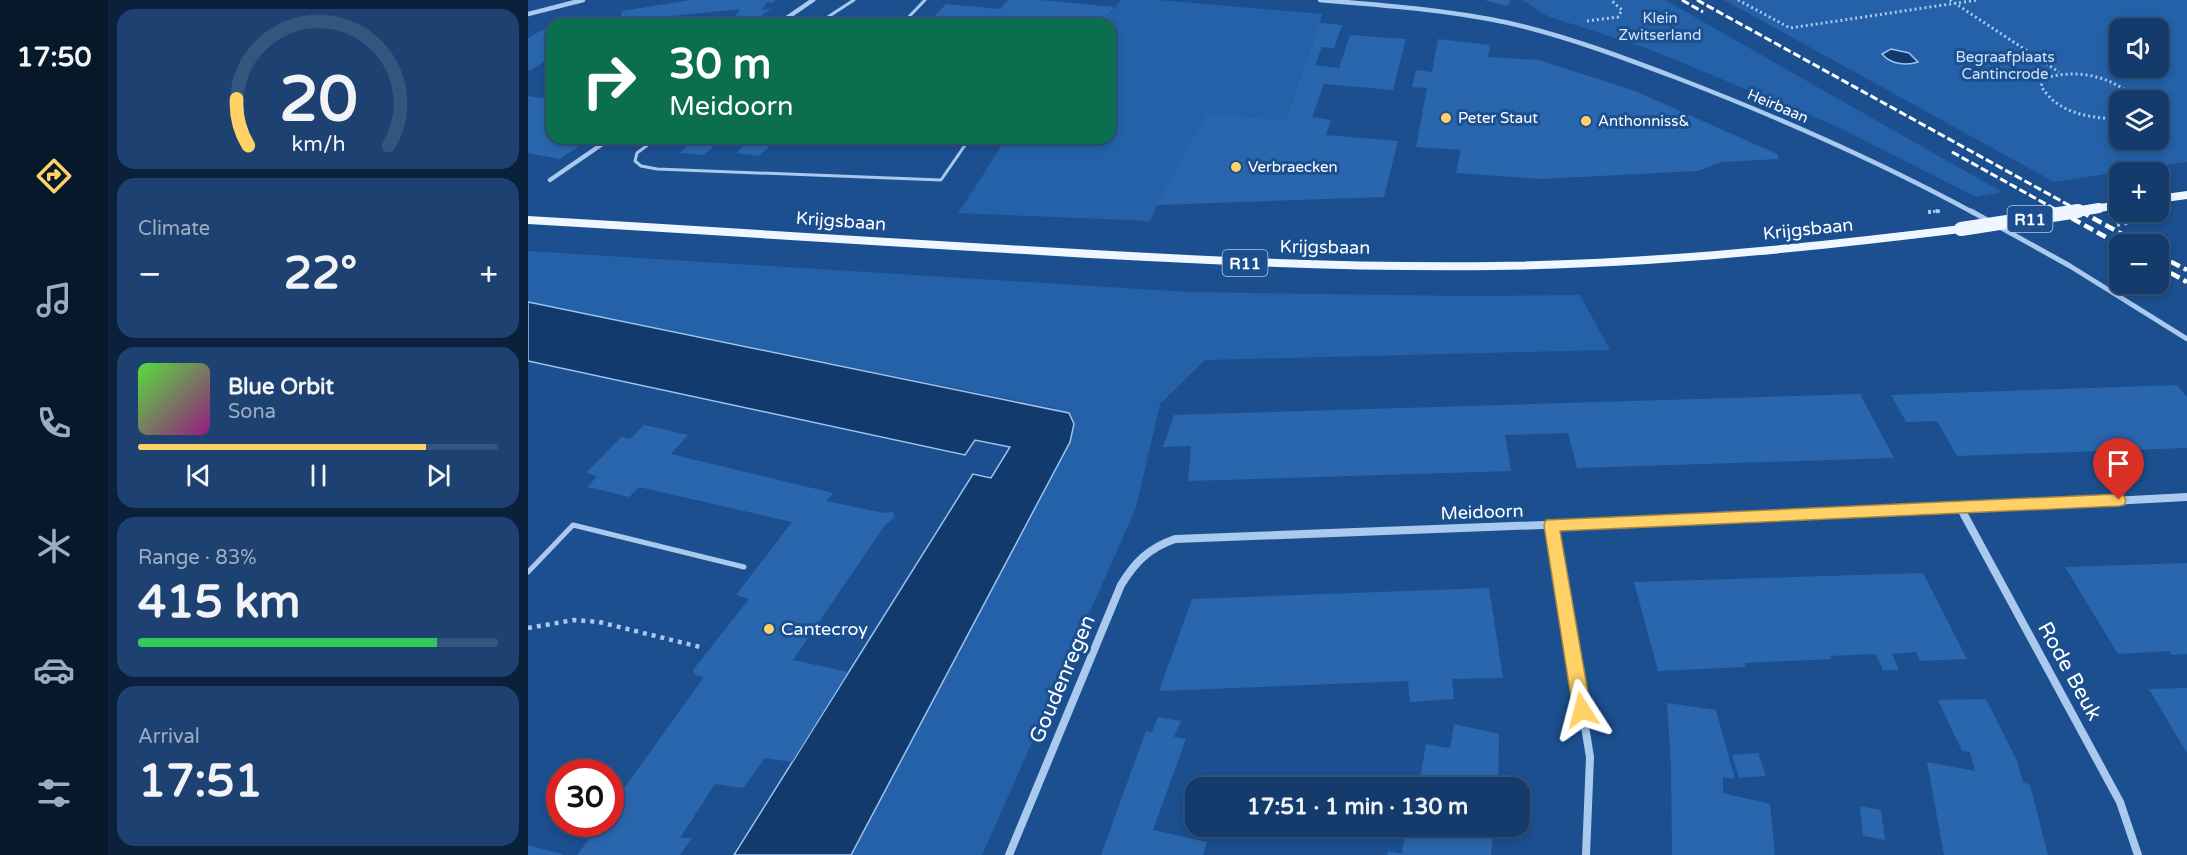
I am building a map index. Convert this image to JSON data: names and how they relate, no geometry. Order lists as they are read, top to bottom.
{
  "streets": {
    "main road": ["R11", "Krijgsbaan"],
    "street": [
      "Heirbaan",
      "Meidoorn",
      "Rode Beuk",
      "Goudenregen"
    ]
  },
  "crossings": [
    ["Meidoorn", "Rode Beuk"],
    ["Meidoorn", "Goudenregen"]
  ],
  "parks": ["Klein Zwitserland", "Begraafplaats Cantincrode"],
  "places": [
    "Peter Staut",
    "Anthonniss&",
    "Verbraecken",
    "Cantecroy"
  ],
  "page": {
    "tabs": "17:50",
    "map_buttons": ["+", "−"],
    "turn": ["30 m", "Meidoorn"],
    "tile": [
      "Climate",
      ["Range · 83%", "415 km"],
      ["Arrival", "17:51"]
    ],
    "heat": ["−", "22°", "+"],
    "song": ["Blue Orbit", "Sona"],
    "limit": "30",
    "trip": "17:51 · 1 min · 130 m",
    "gauge": ["20", "km/h"]
  }
}
